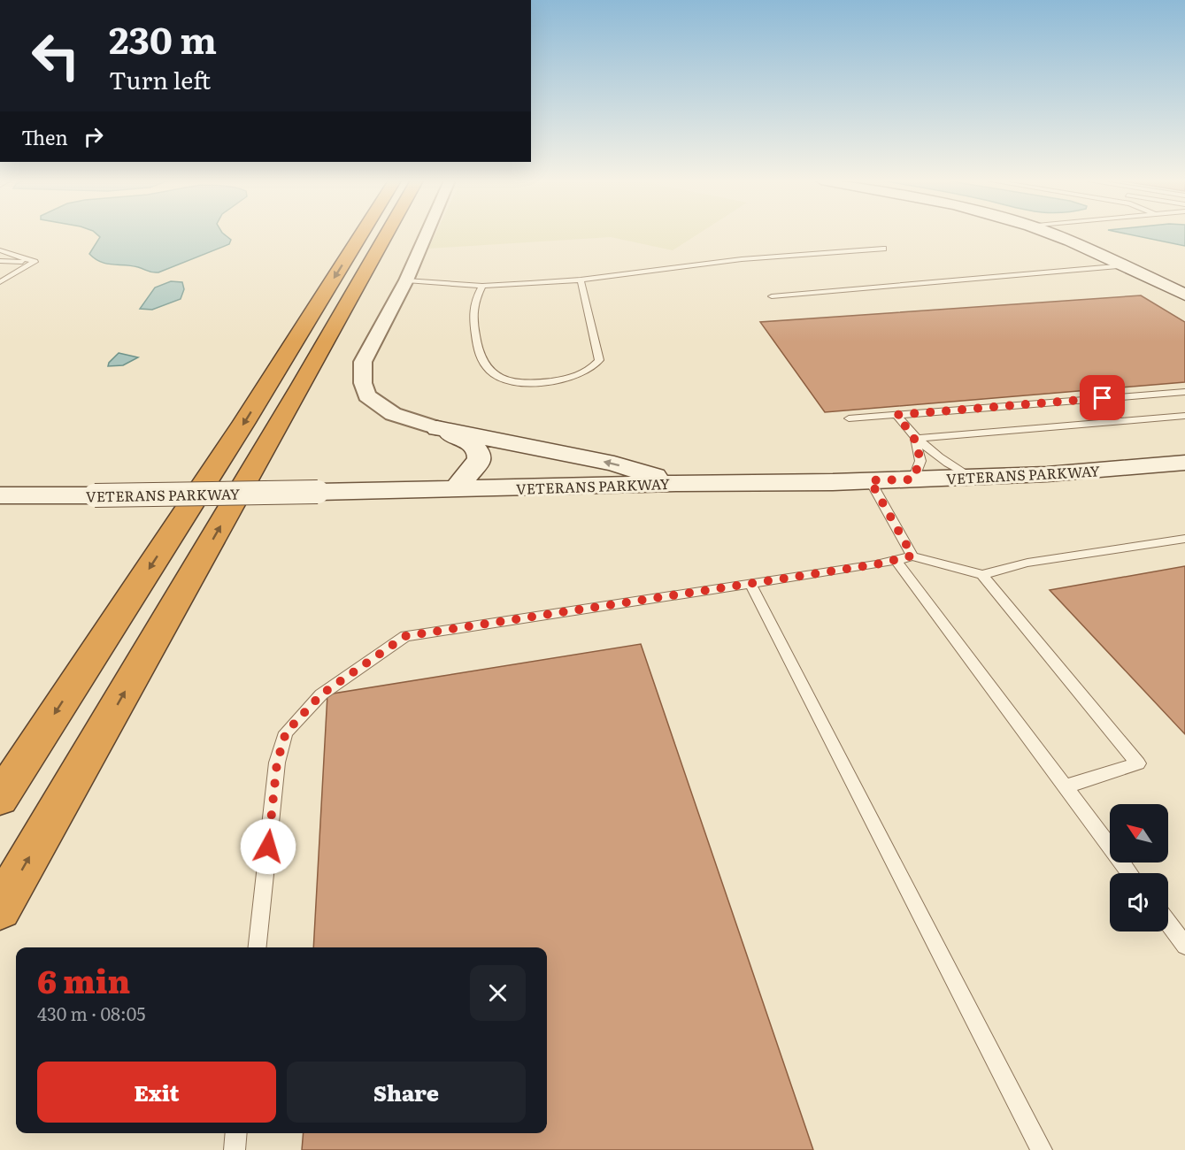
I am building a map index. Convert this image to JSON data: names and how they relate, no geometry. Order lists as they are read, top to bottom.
{
  "streets": {
    "main road": ["VETERANS PARKWAY"]
  },
  "north": "top left",
  "page": {
    "turn": ["230 m", "Turn left"],
    "then": "Then",
    "heading": ["6 min", "430 m · 08:05"],
    "buttons": ["Exit", "Share"]
  }
}
